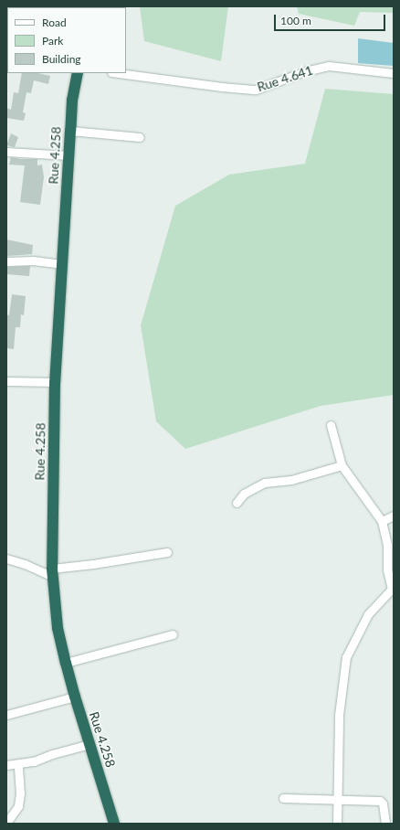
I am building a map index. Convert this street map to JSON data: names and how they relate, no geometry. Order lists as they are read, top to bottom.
{
  "streets": {
    "highway": ["Rue 4.258"],
    "street": ["Rue 4.641"]
  },
  "legend": ["Road", "Park", "Building"],
  "scale_bar": "100 m"
}
